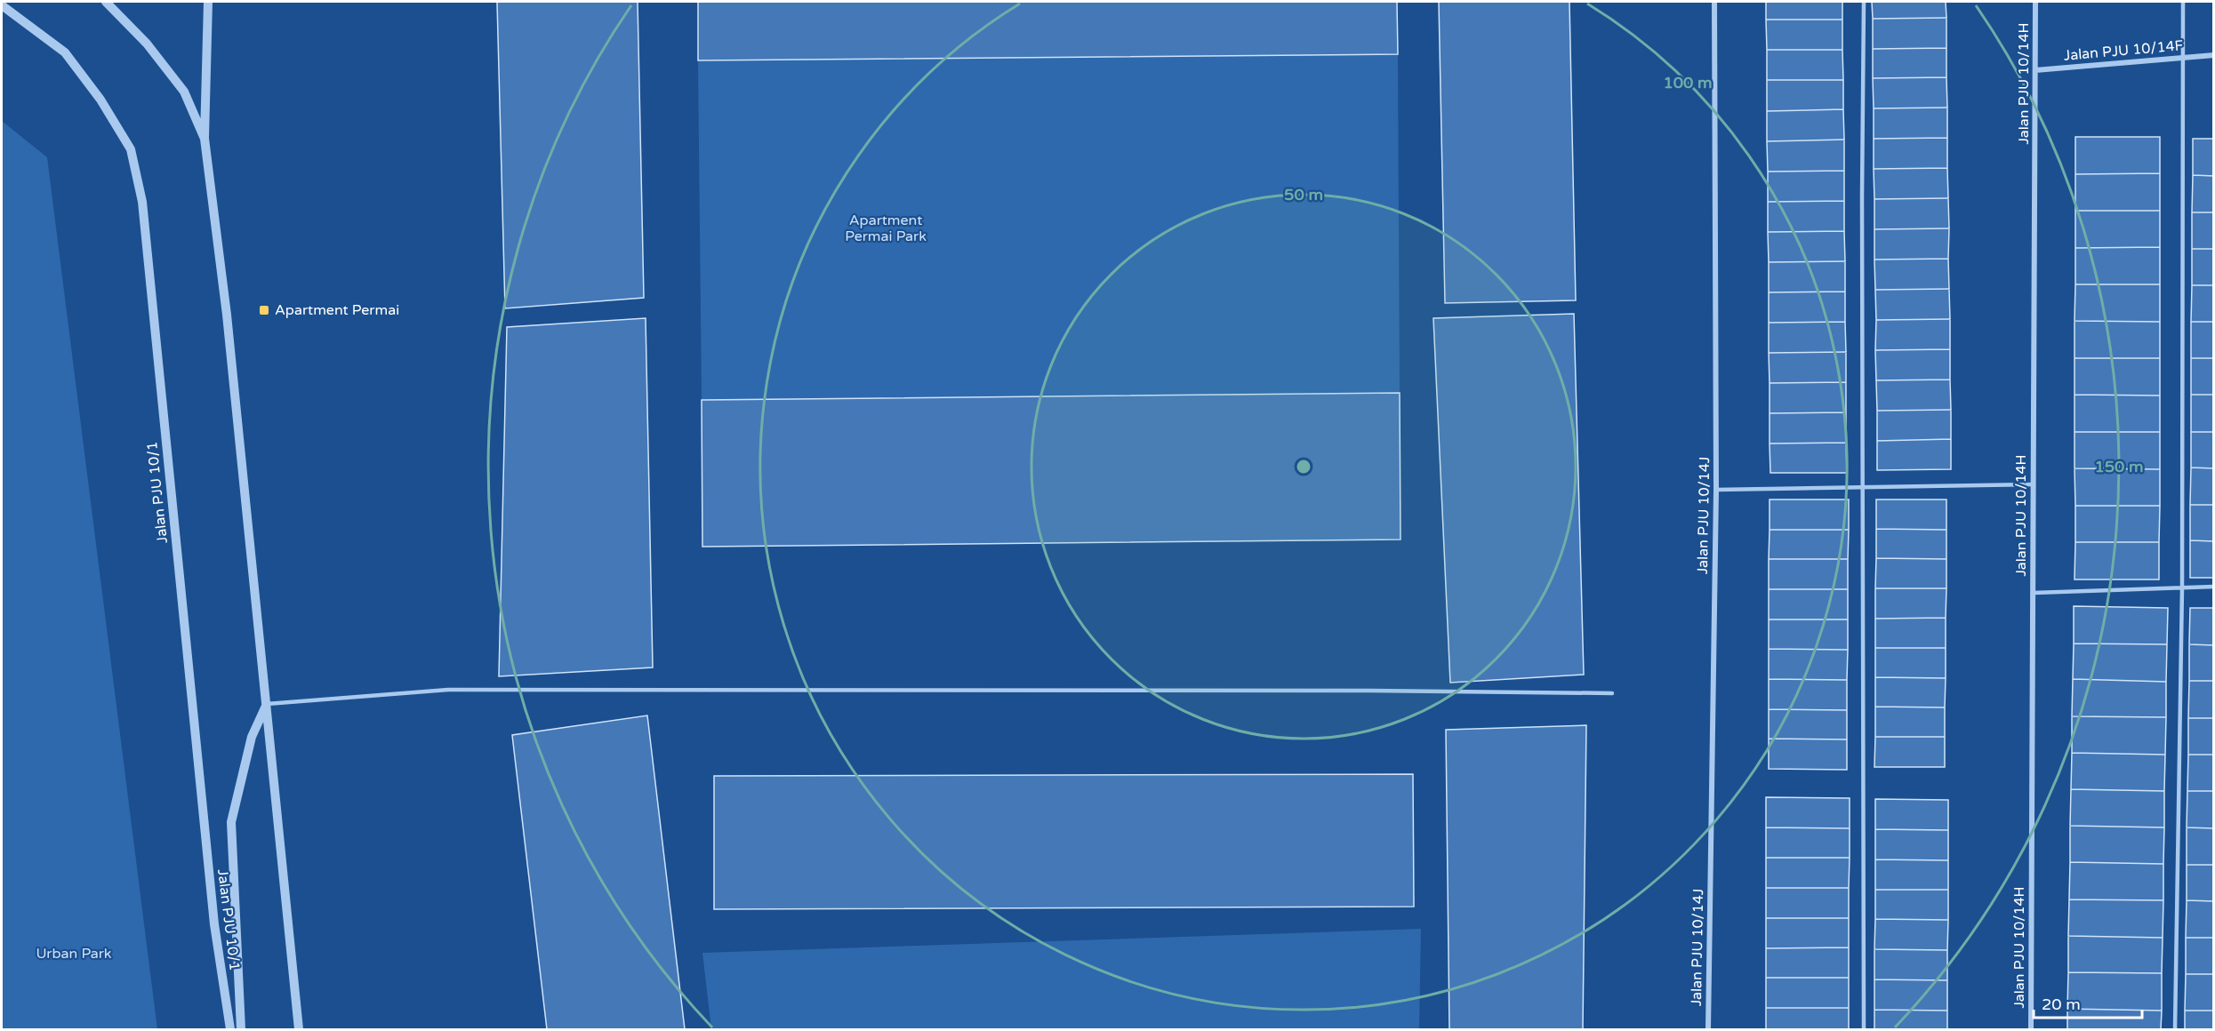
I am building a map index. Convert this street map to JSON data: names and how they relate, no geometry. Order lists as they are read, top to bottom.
{
  "streets": {
    "street": [
      "Jalan PJU 10/14F",
      "Jalan PJU 10/14H",
      "Jalan PJU 10/1",
      "Jalan PJU 10/14J"
    ]
  },
  "crossings": [
    ["Jalan PJU 10/14F", "Jalan PJU 10/14H"]
  ],
  "parks": ["Apartment Permai Park", "Urban Park"],
  "places": {
    "transit": ["Apartment Permai"]
  },
  "scale_bar": "20 m",
  "rings": ["100 m", "50 m", "150 m"]
}
